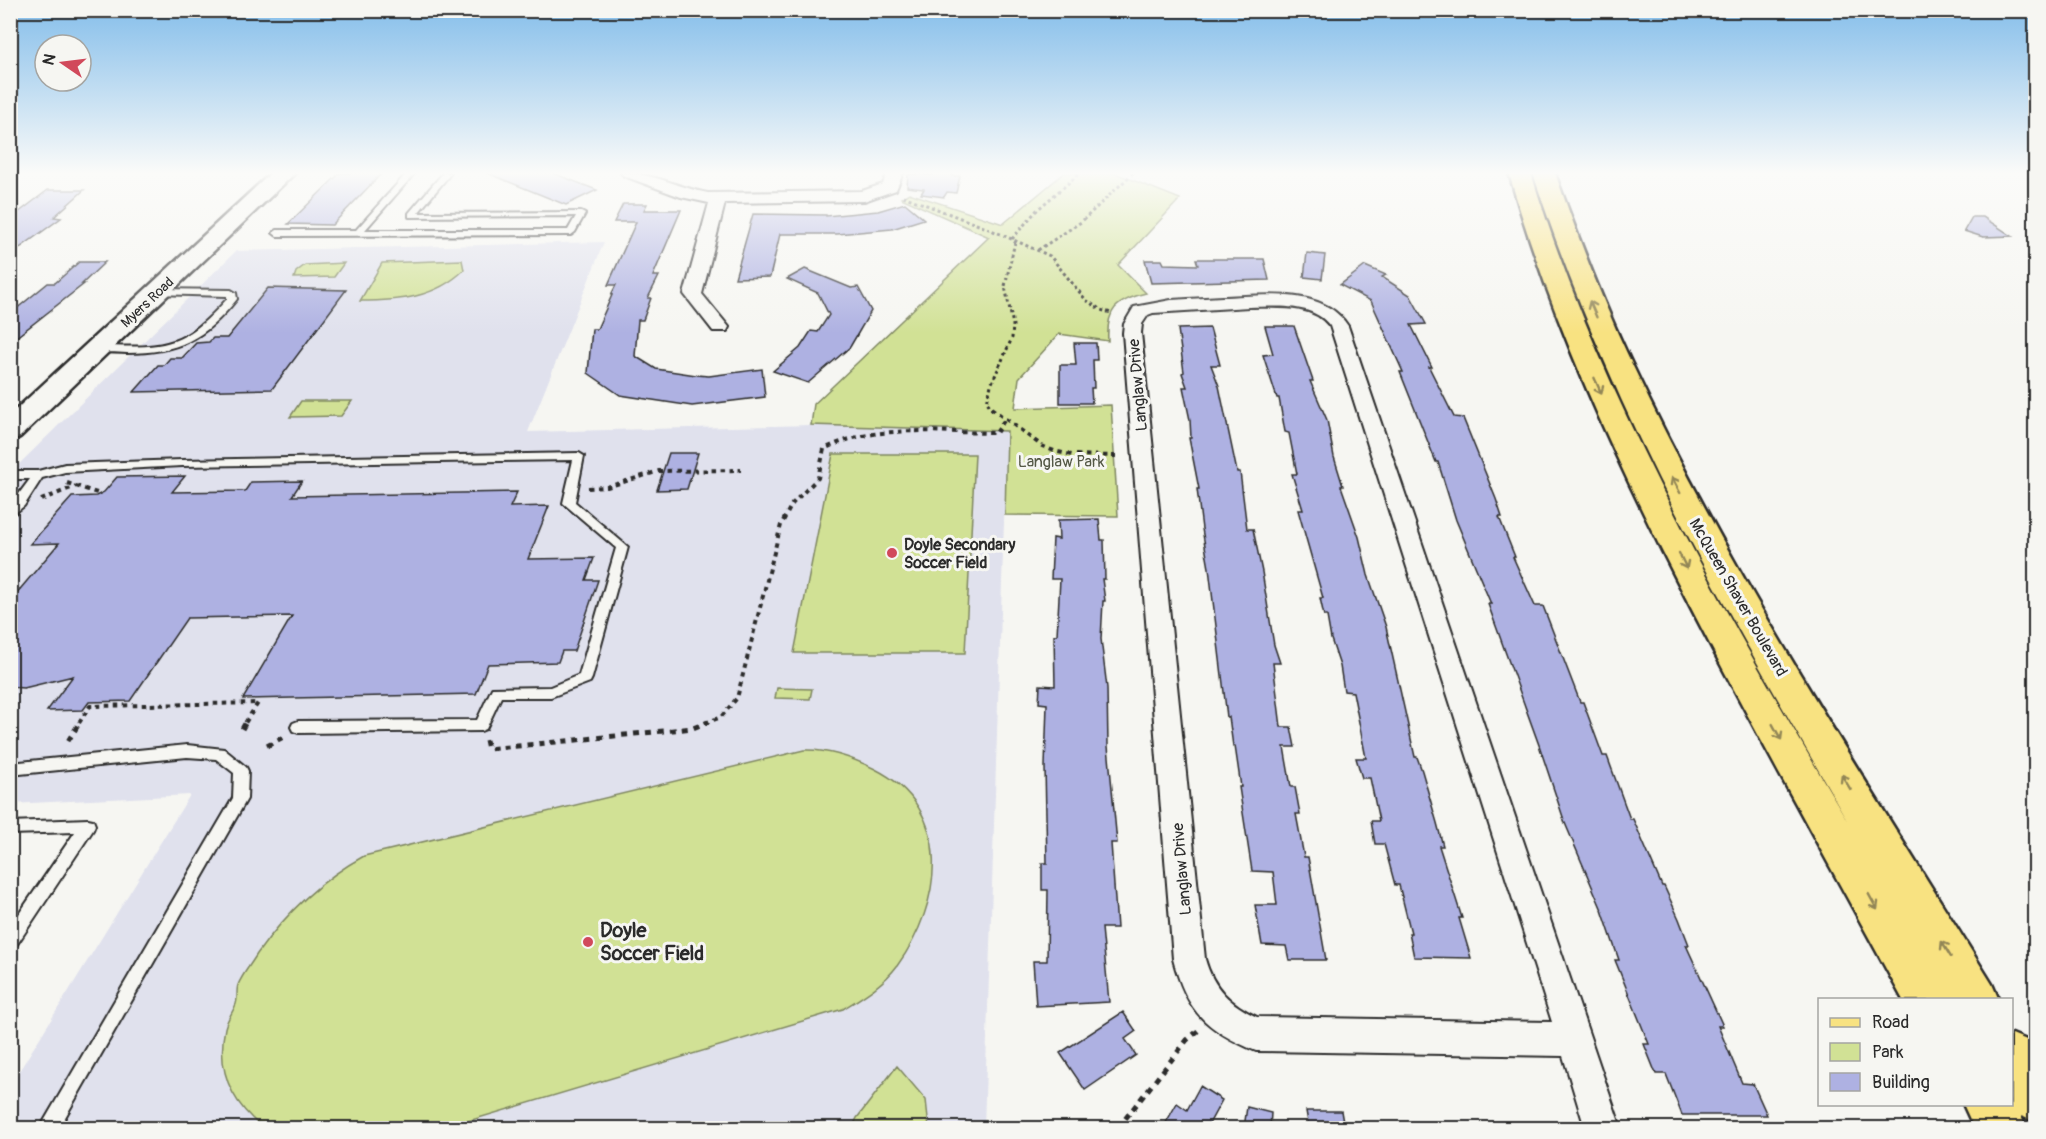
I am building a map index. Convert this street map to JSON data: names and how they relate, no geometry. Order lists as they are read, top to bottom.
{
  "streets": {
    "main road": ["Myers Road", "McQueen Shaver Boulevard"],
    "street": ["Langlaw Drive"]
  },
  "parks": ["Langlaw Park"],
  "places": ["Doyle Secondary Soccer Field", "Doyle Soccer Field"],
  "legend": ["Road", "Park", "Building"],
  "north": "left"
}
